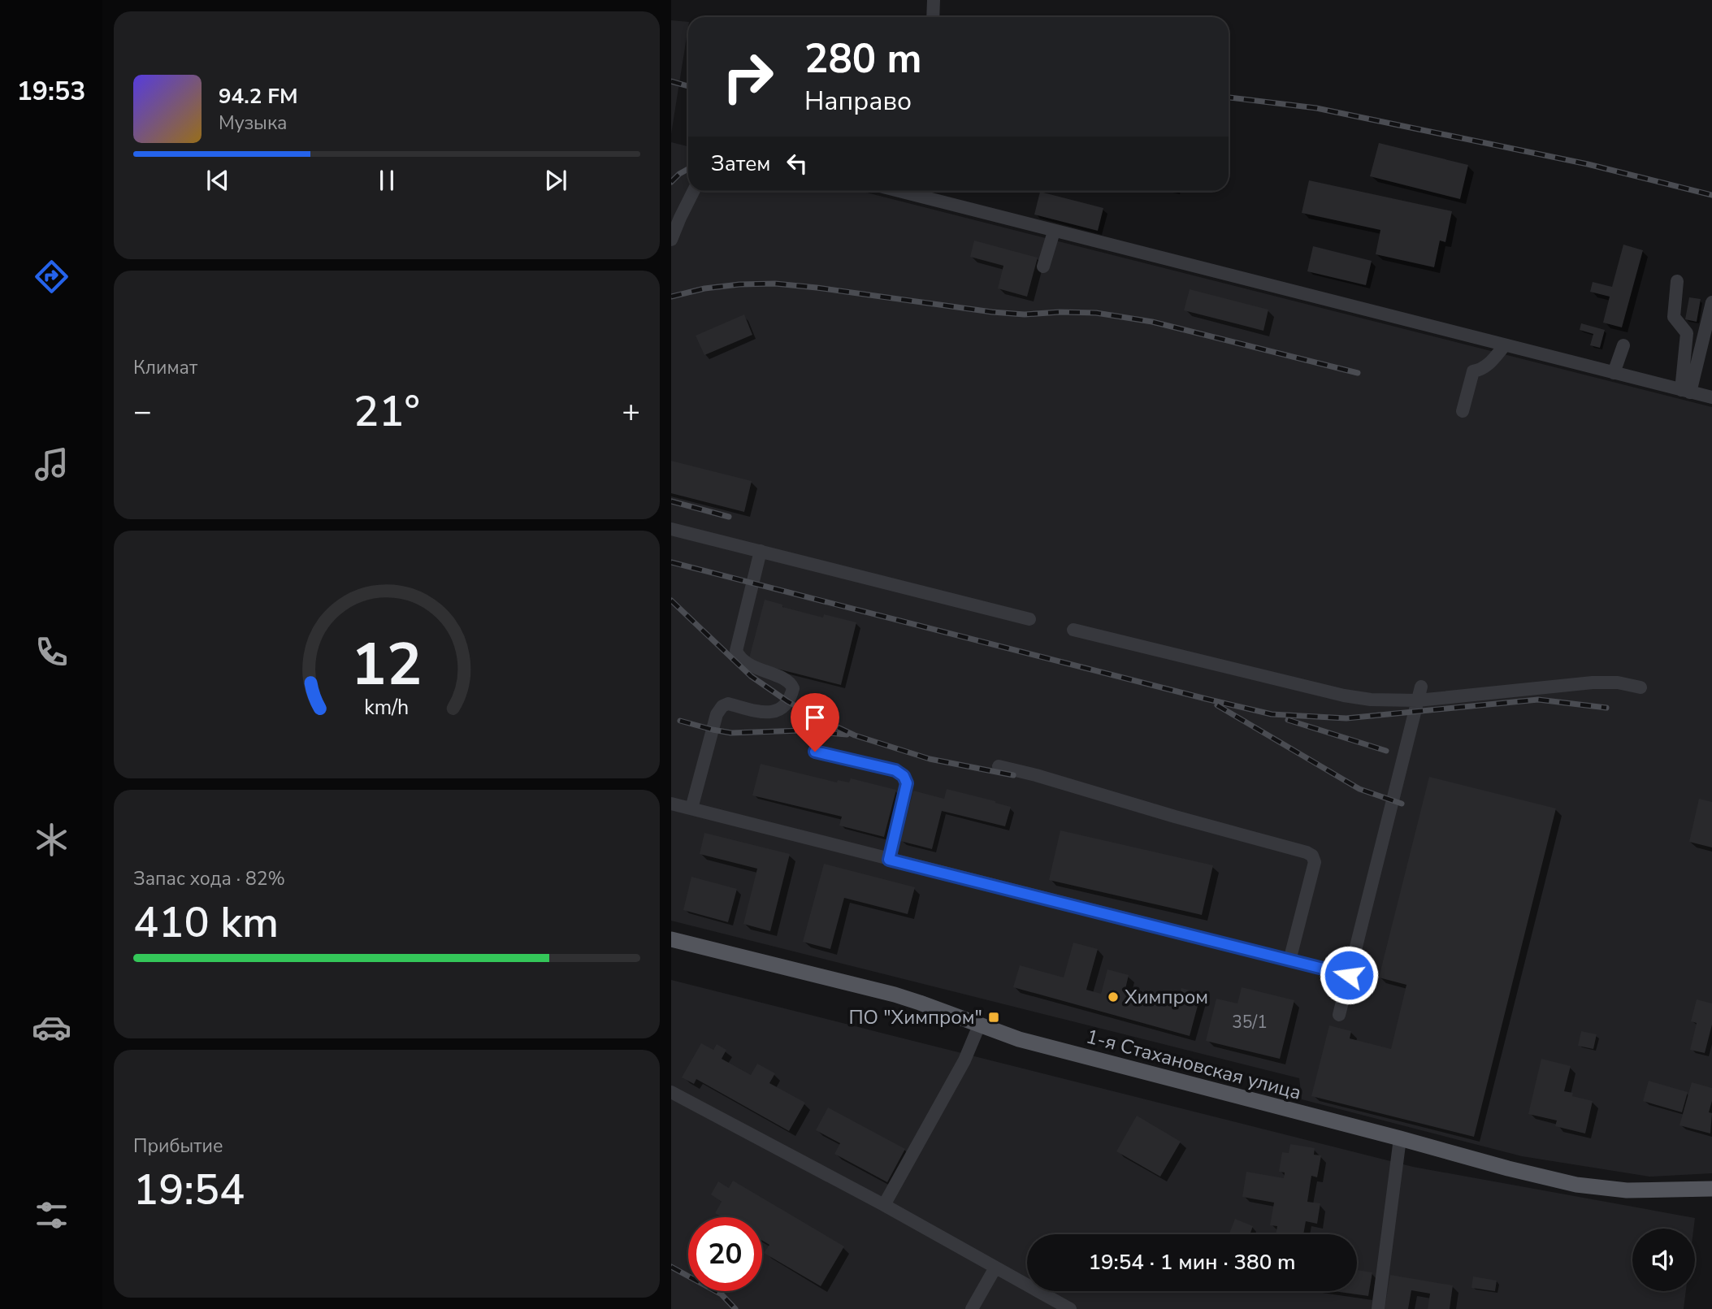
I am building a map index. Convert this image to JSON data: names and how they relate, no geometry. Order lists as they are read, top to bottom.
{
  "streets": {
    "main road": ["1-я Стахановская улица"]
  },
  "places": {
    "other": ["Химпром"],
    "transit": ["ПО \"Химпром\""]
  },
  "house_numbers": ["35/1"],
  "page": {
    "tabs": "19:53",
    "turn": ["280 m", "Направо"],
    "song": ["94.2 FM", "Музыка"],
    "then": "Затем",
    "tile": [
      "Климат",
      ["Запас хода · 82%", "410 km"],
      ["Прибытие", "19:54"]
    ],
    "heat": ["−", "21°", "+"],
    "limit": "20",
    "trip": "19:54 · 1 мин · 380 m",
    "gauge": ["12", "km/h"]
  }
}
